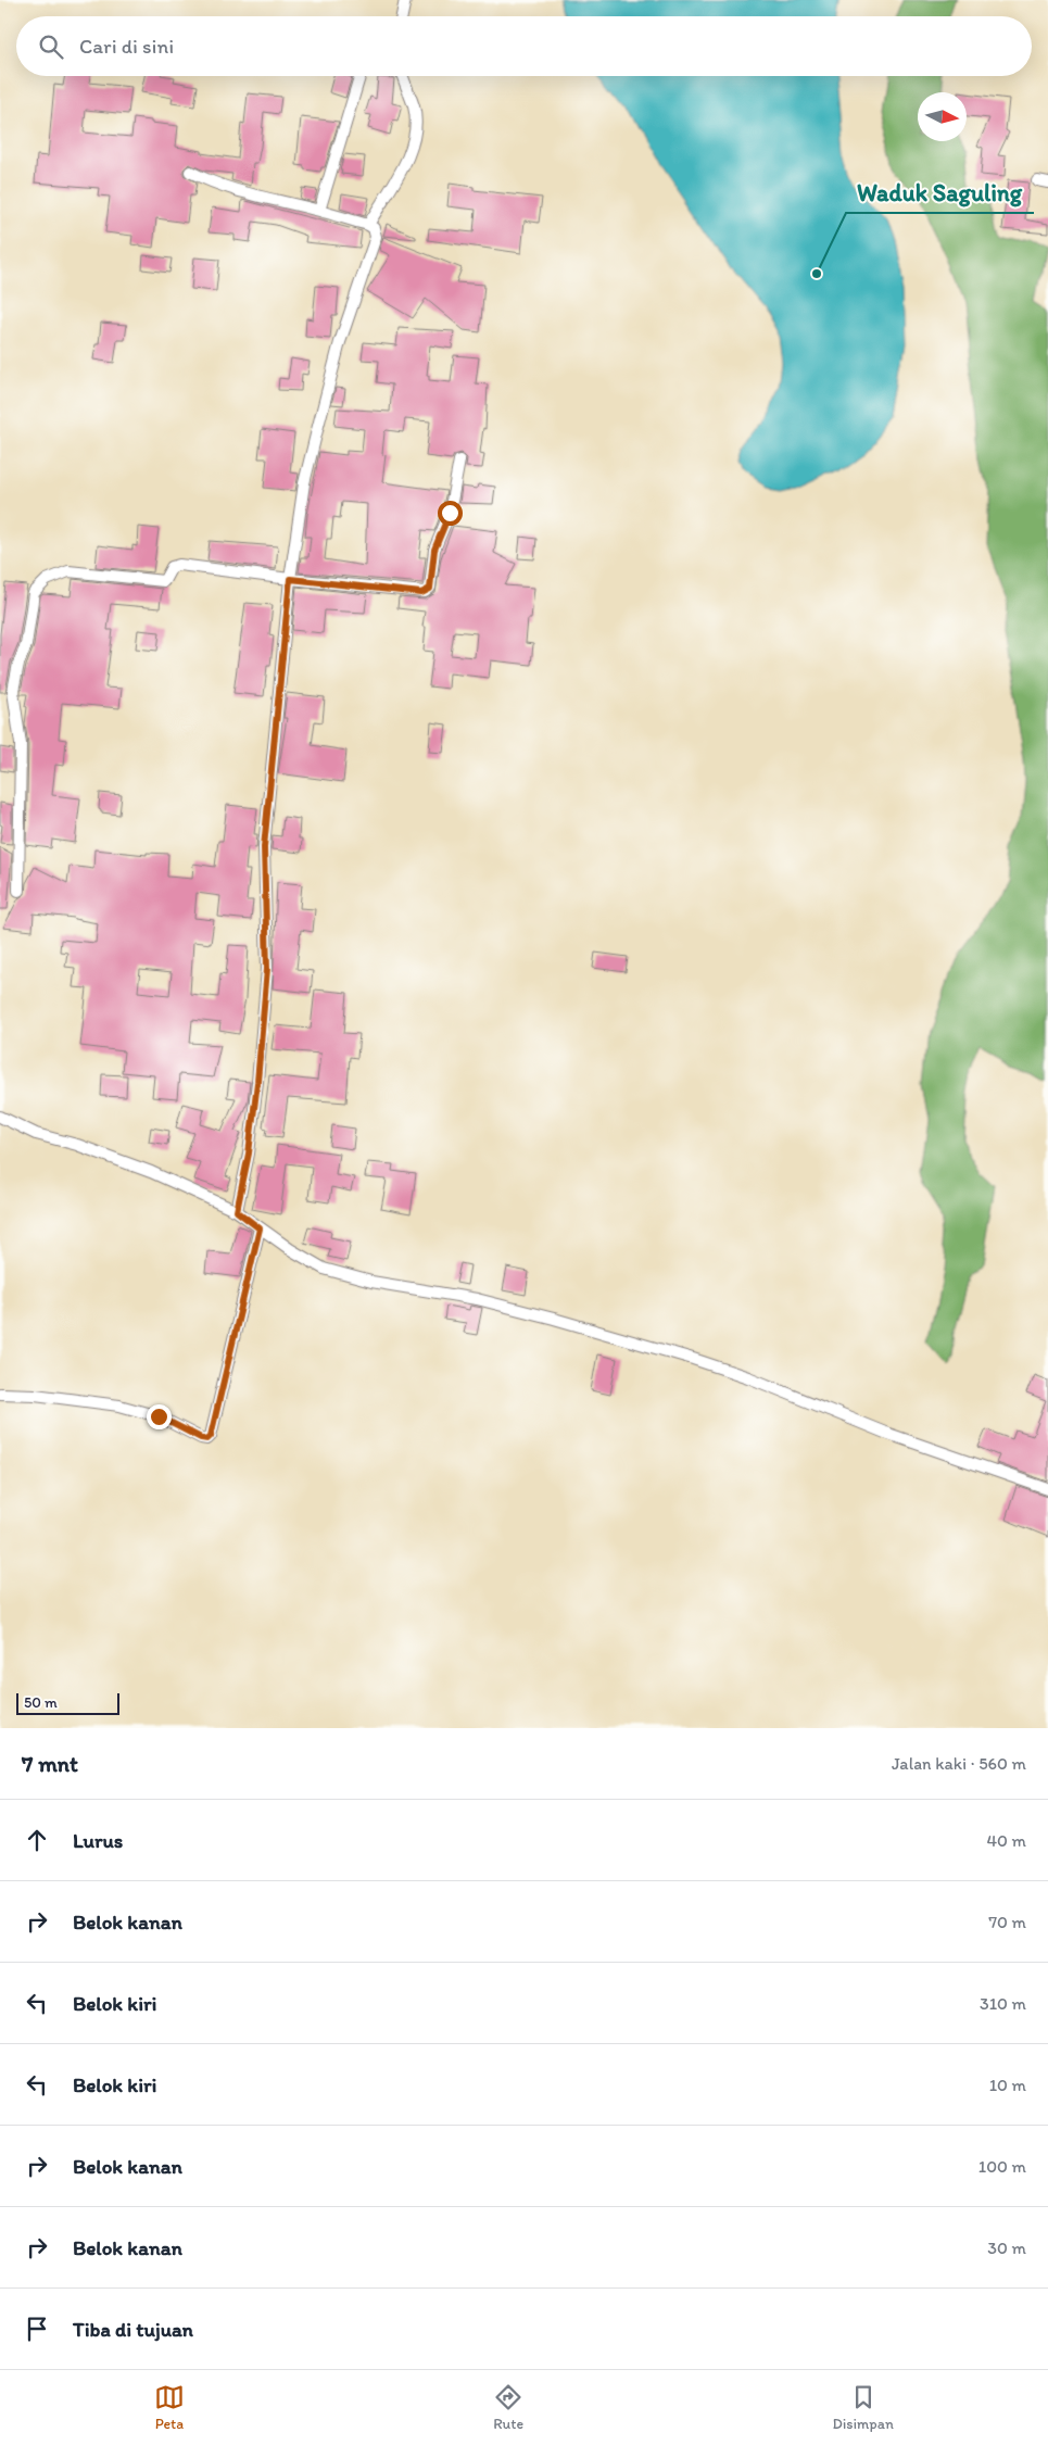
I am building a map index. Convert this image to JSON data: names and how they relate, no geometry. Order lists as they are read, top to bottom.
{
  "places": ["Waduk Saguling"],
  "scale_bar": "50 m",
  "north": "right",
  "page": {
    "search": "Cari di sini",
    "scale": "50 m",
    "heading": ["7 mnt", "Jalan kaki · 560 m"],
    "list": [
      ["Lurus", "40 m"],
      ["Belok kanan", "70 m"],
      ["Belok kiri", "310 m"],
      ["Belok kiri", "10 m"],
      ["Belok kanan", "100 m"],
      ["Belok kanan", "30 m"],
      "Tiba di tujuan"
    ],
    "nav": ["Peta", "Rute", "Disimpan"]
  }
}
